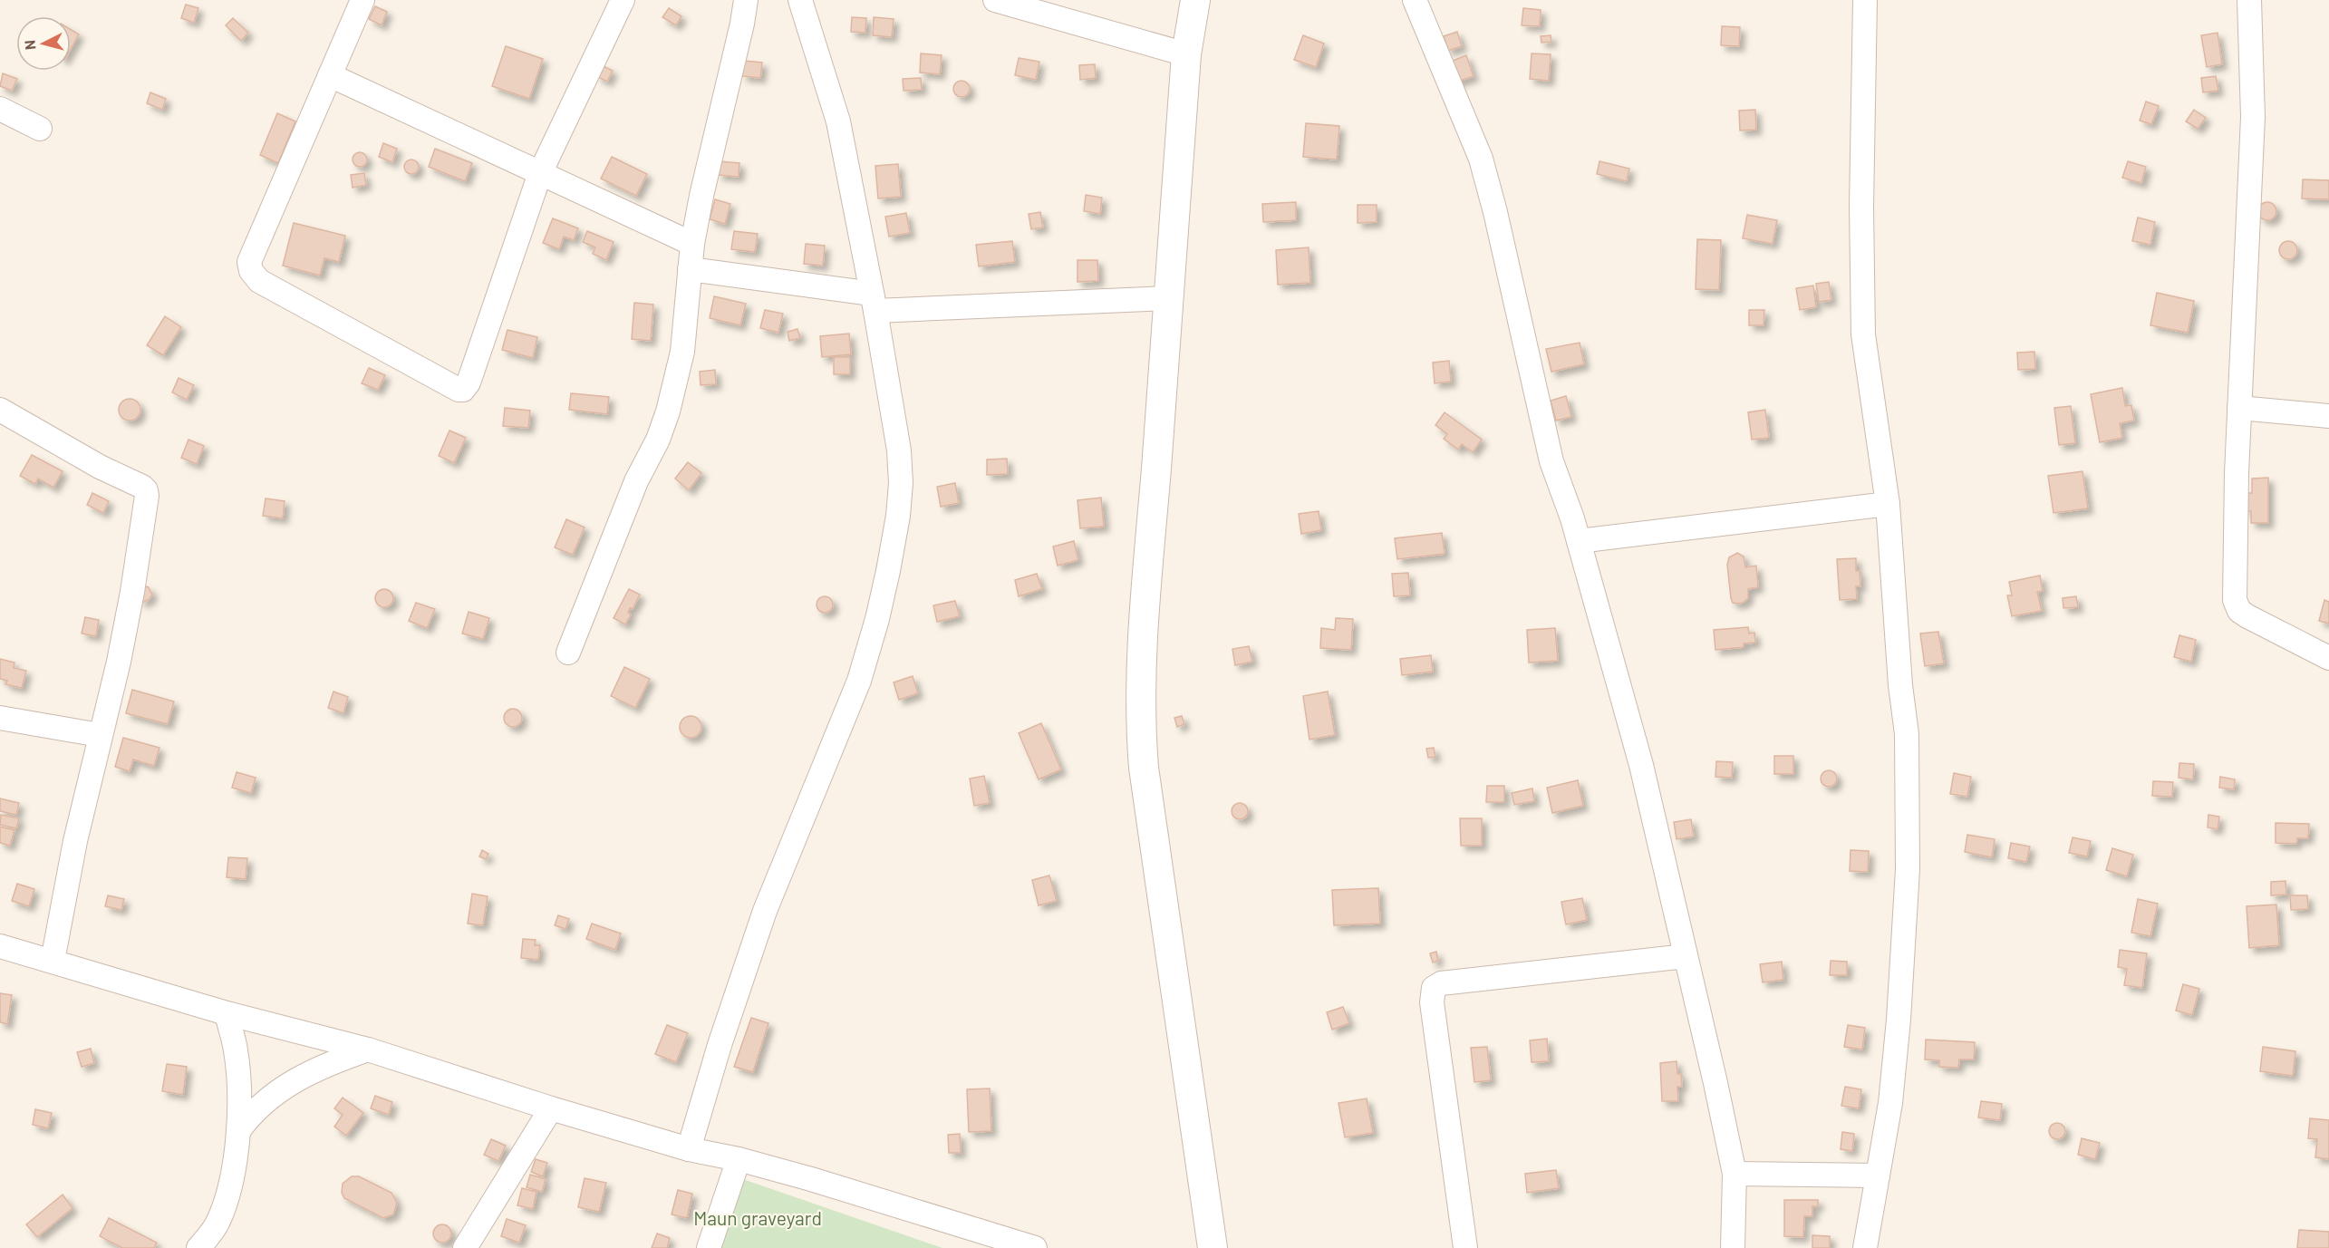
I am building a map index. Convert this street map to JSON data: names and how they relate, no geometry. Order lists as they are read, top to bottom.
{
  "parks": ["Maun graveyard"],
  "north": "left"
}
